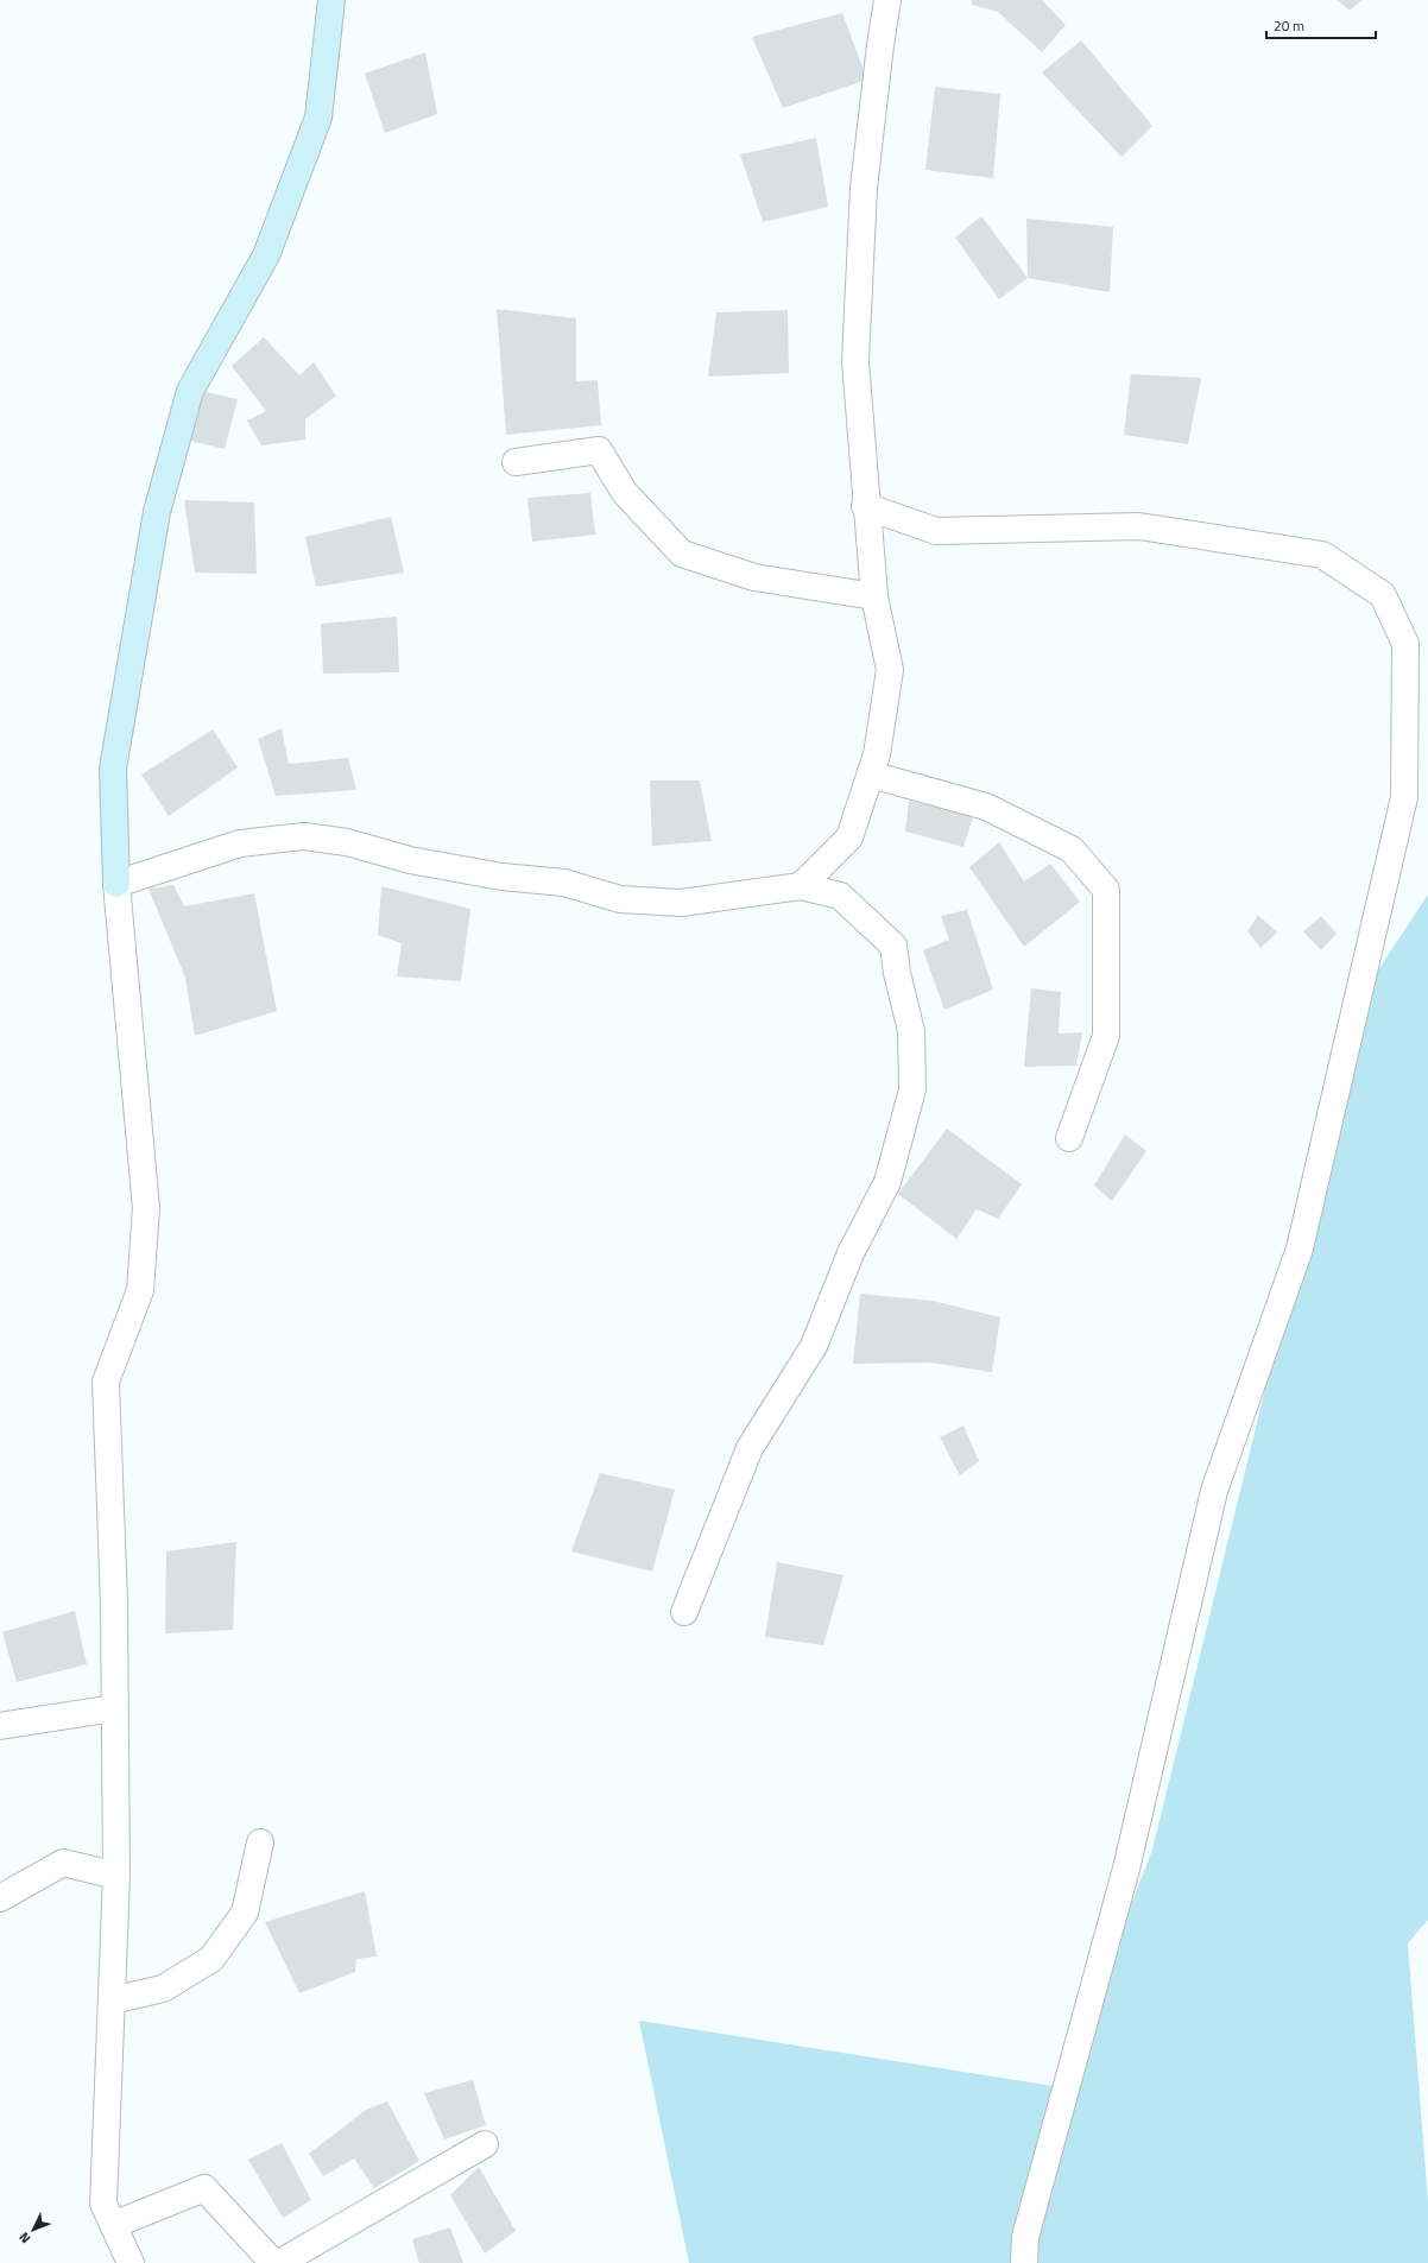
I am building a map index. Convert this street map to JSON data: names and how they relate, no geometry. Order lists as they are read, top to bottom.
{
  "scale_bar": "20 m",
  "north": "bottom left"
}
